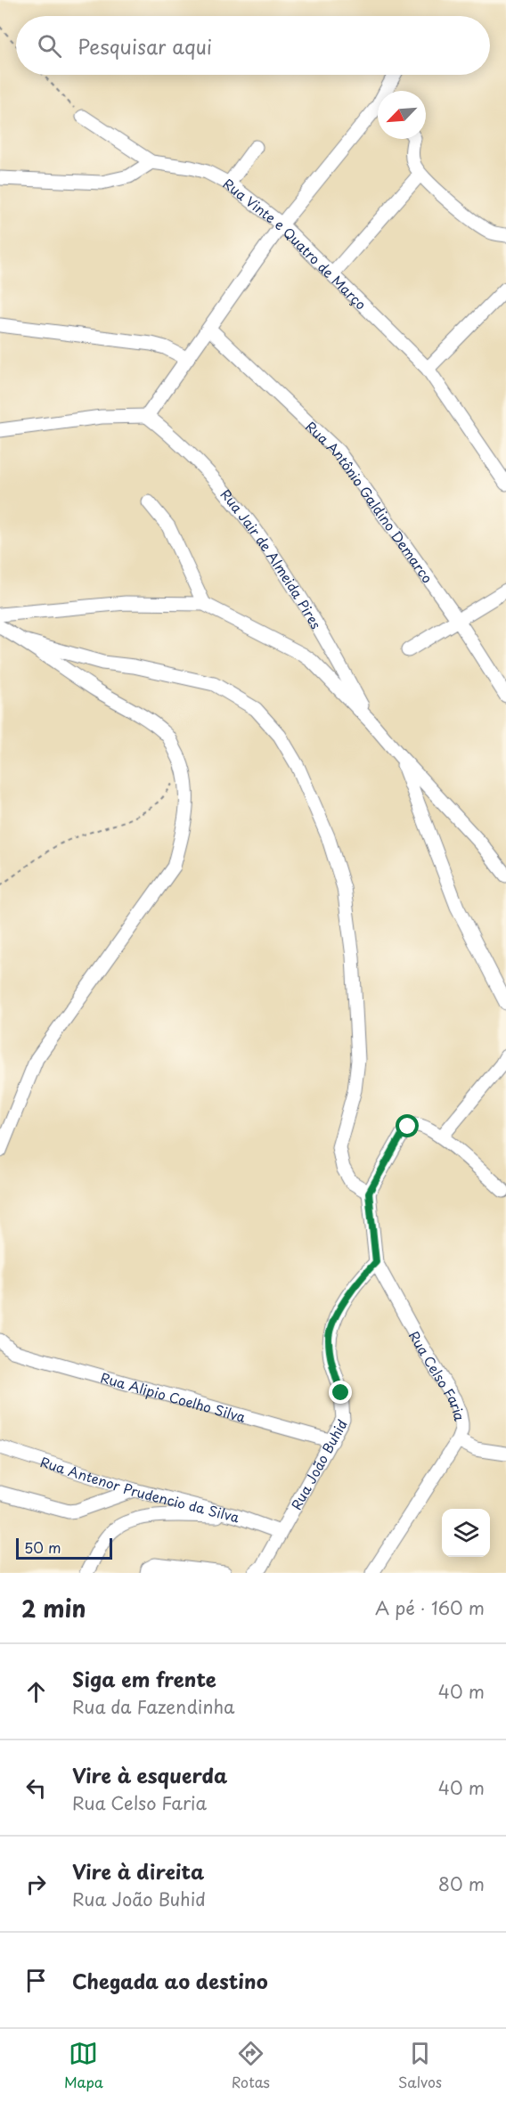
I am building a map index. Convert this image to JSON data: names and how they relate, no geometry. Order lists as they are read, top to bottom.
{
  "streets": {
    "street": [
      "Rua Vinte e Quatro de Março",
      "Rua Antônio Galdino Demarco",
      "Rua Jair de Almeida Pires",
      "Rua Celso Faria",
      "Rua Alipio Coelho Silva",
      "Rua João Buhid",
      "Rua Antenor Prudencio da Silva"
    ]
  },
  "crossings": [
    ["Rua Celso Faria", "Rua João Buhid"],
    ["Rua Alipio Coelho Silva", "Rua João Buhid"],
    ["Rua João Buhid", "Rua Antenor Prudencio da Silva"]
  ],
  "scale_bar": "50 m",
  "north": "bottom left",
  "page": {
    "search": "Pesquisar aqui",
    "scale": "50 m",
    "heading": ["2 min", "A pé · 160 m"],
    "list": [
      ["Siga em frente", "Rua da Fazendinha", "40 m"],
      ["Vire à esquerda", "Rua Celso Faria", "40 m"],
      ["Vire à direita", "Rua João Buhid", "80 m"],
      "Chegada ao destino"
    ],
    "nav": ["Mapa", "Rotas", "Salvos"]
  }
}
